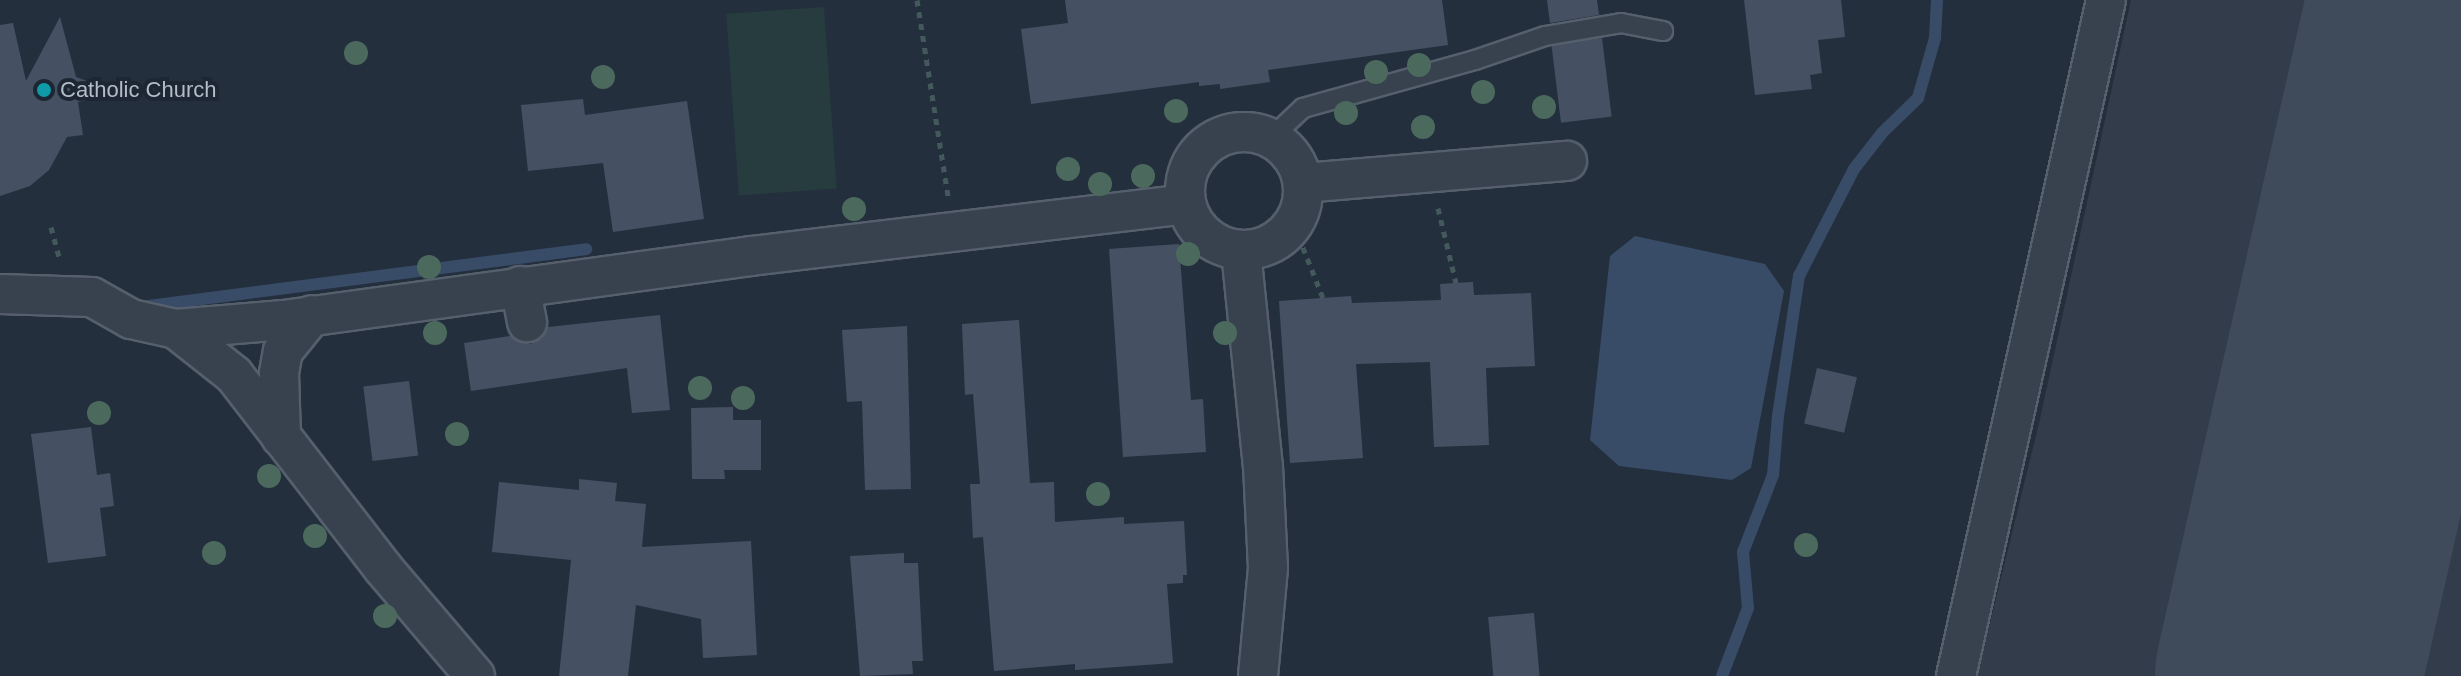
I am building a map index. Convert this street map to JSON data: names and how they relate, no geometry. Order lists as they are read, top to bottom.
{
  "places": ["Catholic Church"]
}
